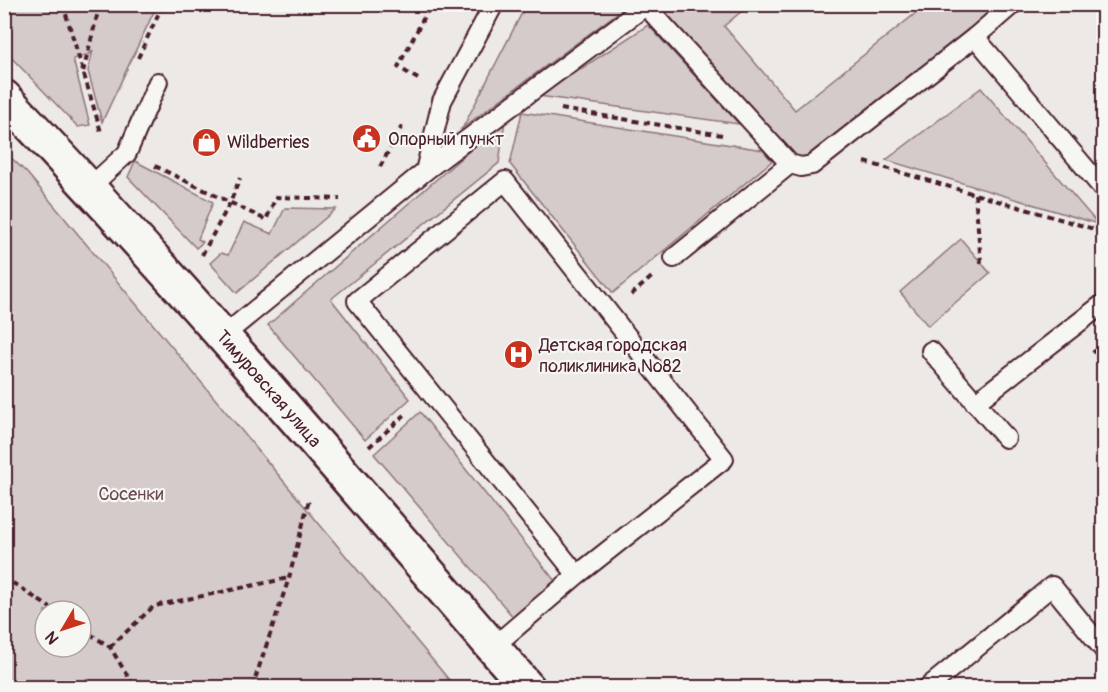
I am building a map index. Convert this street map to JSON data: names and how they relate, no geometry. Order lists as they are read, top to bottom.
{
  "streets": {
    "street": ["Тимуровская улица"]
  },
  "parks": ["Сосенки"],
  "places": {
    "public building": ["Опорный пункт"],
    "shop": ["Wildberries"],
    "hospital": ["Детская городская поликлиника №82"]
  },
  "north": "bottom left"
}
